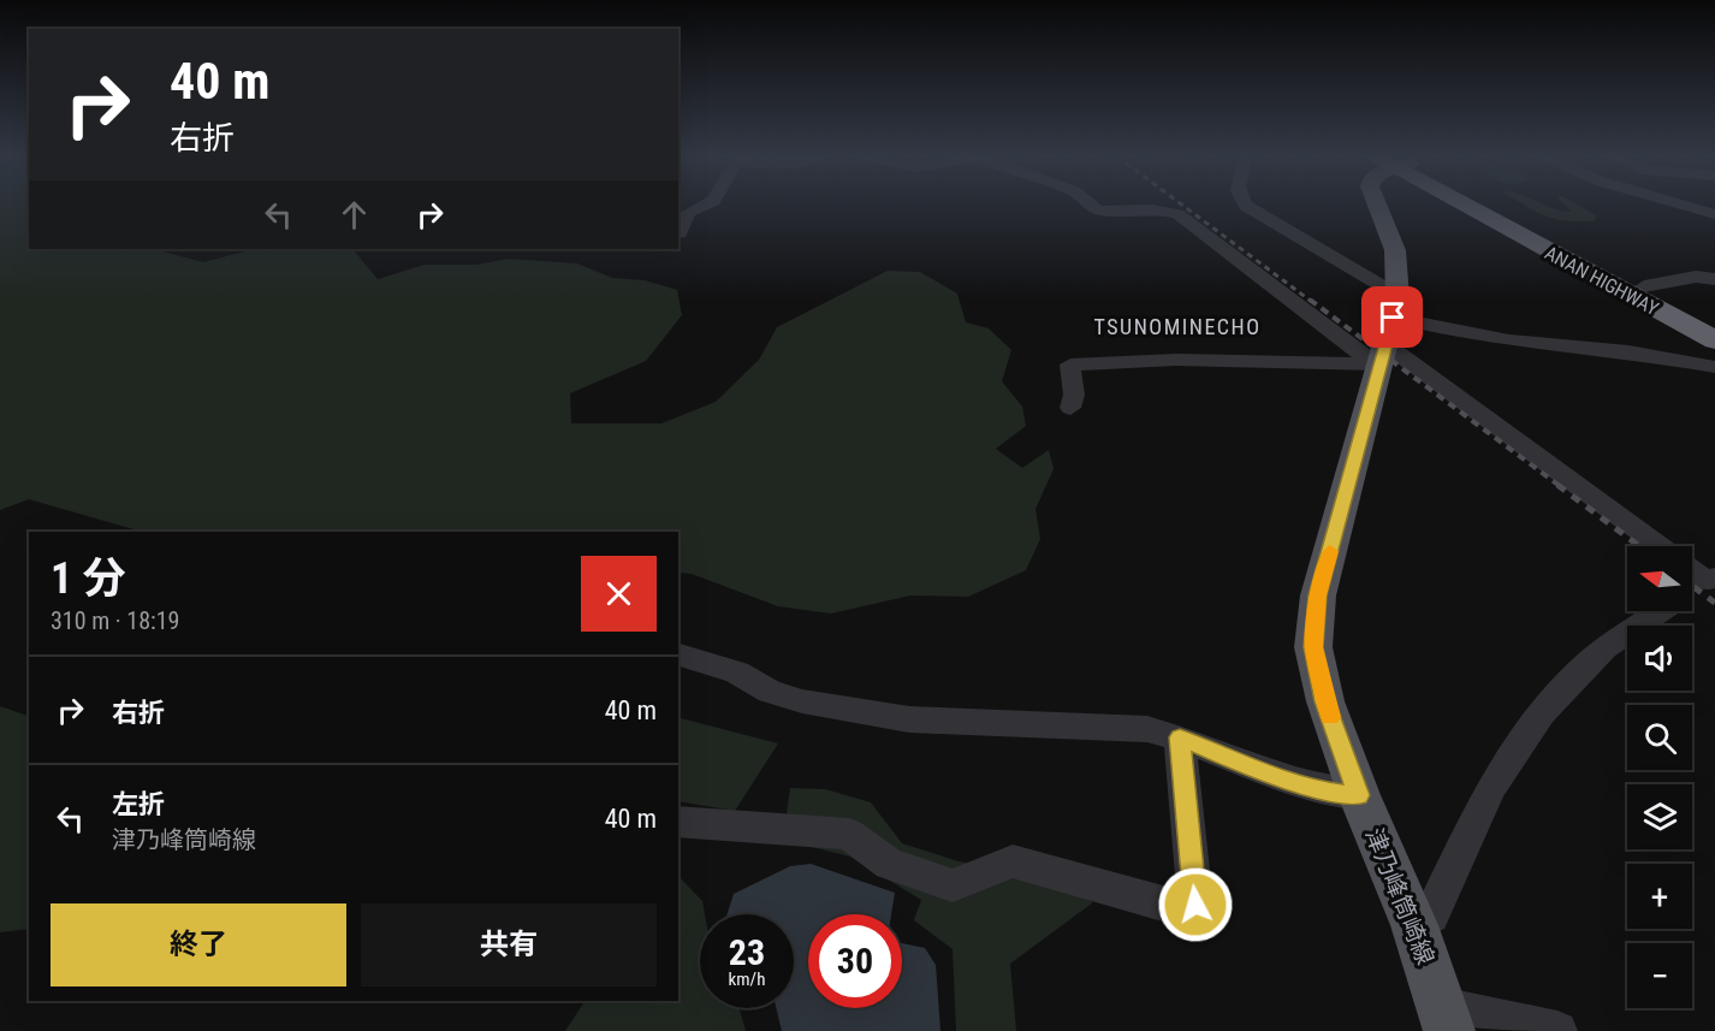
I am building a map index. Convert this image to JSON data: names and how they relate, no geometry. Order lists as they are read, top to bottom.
{
  "streets": {
    "highway": ["ANAN HIGHWAY"],
    "main road": ["津乃峰筒崎線"]
  },
  "districts": ["TSUNOMINECHO"],
  "north": "left",
  "page": {
    "turn": ["40 m", "右折"],
    "heading": ["1 分", "310 m · 18:19"],
    "map_buttons": ["+", "−"],
    "list": [
      {
        "name": "右折",
        "value": "40 m"
      },
      {
        "name": "左折",
        "note": "津乃峰筒崎線",
        "value": "40 m"
      }
    ],
    "buttons": ["終了", "共有"],
    "speed": "23 km/h",
    "limit": "30"
  }
}
